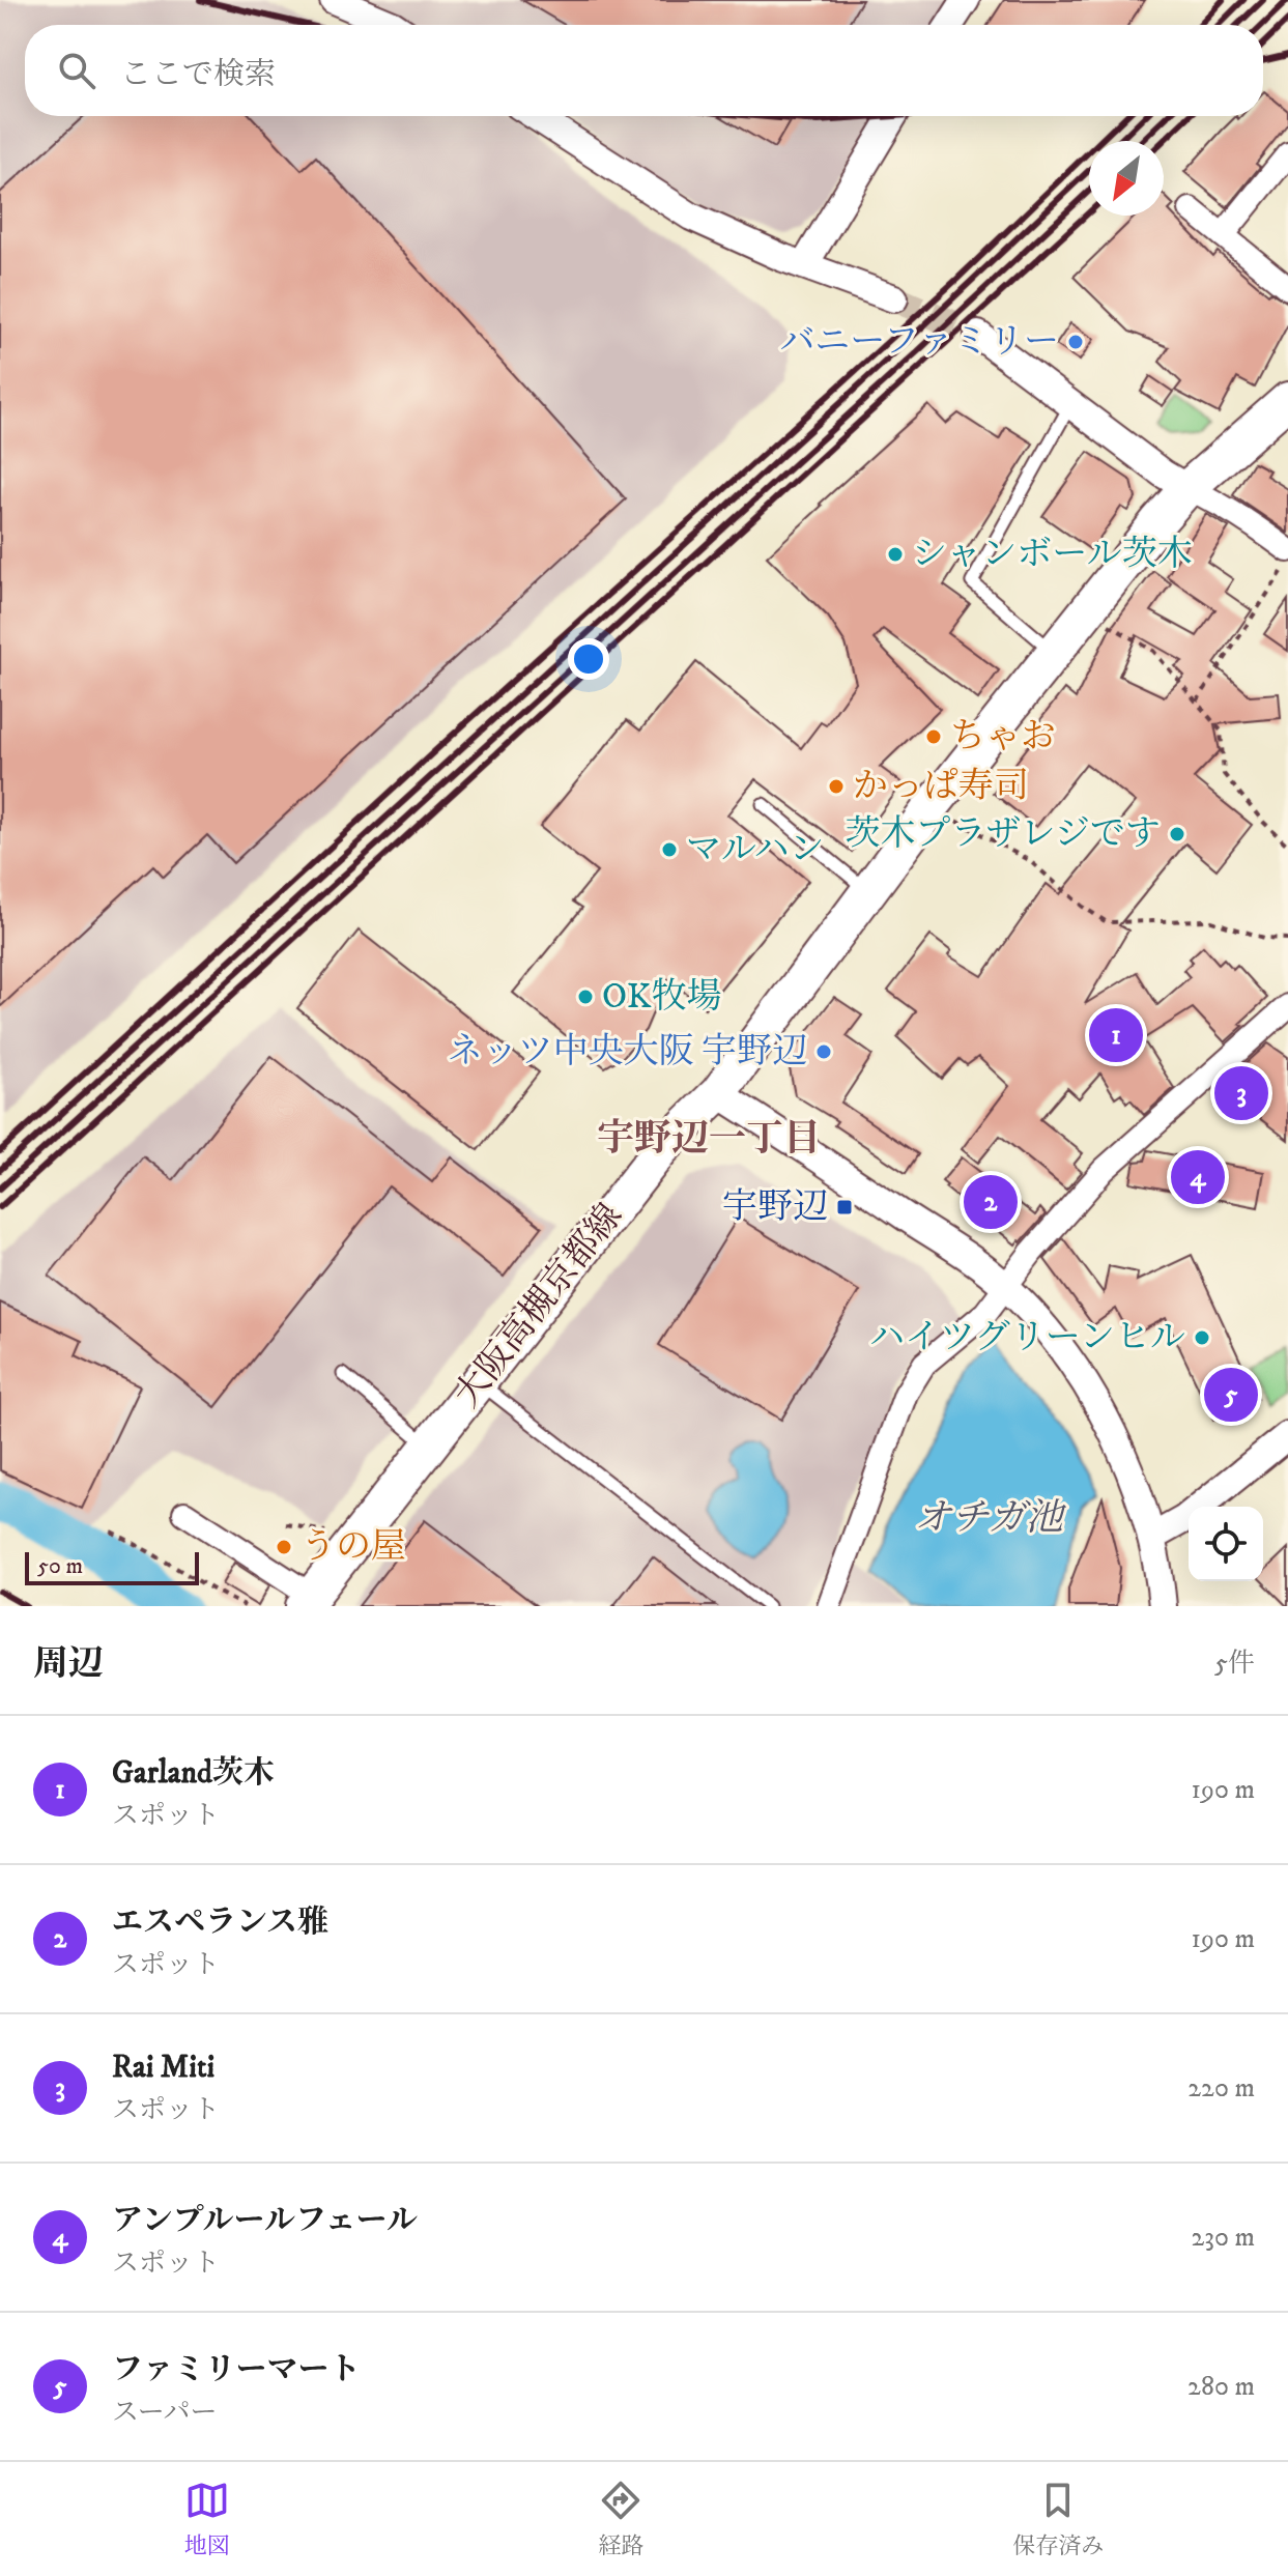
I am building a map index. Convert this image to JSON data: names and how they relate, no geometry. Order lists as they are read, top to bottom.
{
  "streets": {
    "main road": ["大阪高槻京都線"]
  },
  "districts": ["宇野辺一丁目"],
  "water": ["オチガ池"],
  "places": {
    "other": [
      "バニーファミリー",
      "シャンボール茨木",
      "ちゃお",
      "かっぱ寿司",
      "茨木プラザレジです",
      "マルハン",
      "OK牧場",
      "ネッツ中央大阪 宇野辺",
      "ハイツグリーンヒル",
      "うの屋"
    ],
    "transit": ["宇野辺"]
  },
  "scale_bar": "50 m",
  "north": "bottom left",
  "page": {
    "search": "ここで検索",
    "pins": [
      "1",
      "3",
      "4",
      "2",
      "5"
    ],
    "scale": "50 m",
    "heading": ["周辺", "5件"],
    "list": [
      {
        "mark": "1",
        "name": "Garland茨木",
        "note": "スポット",
        "value": "190 m"
      },
      {
        "mark": "2",
        "name": "エスペランス雅",
        "note": "スポット",
        "value": "190 m"
      },
      {
        "mark": "3",
        "name": "Rai Miti",
        "note": "スポット",
        "value": "220 m"
      },
      {
        "mark": "4",
        "name": "アンプルールフェール",
        "note": "スポット",
        "value": "230 m"
      },
      {
        "mark": "5",
        "name": "ファミリーマート",
        "note": "スーパー",
        "value": "280 m"
      }
    ],
    "nav": ["地図", "経路", "保存済み"]
  }
}
